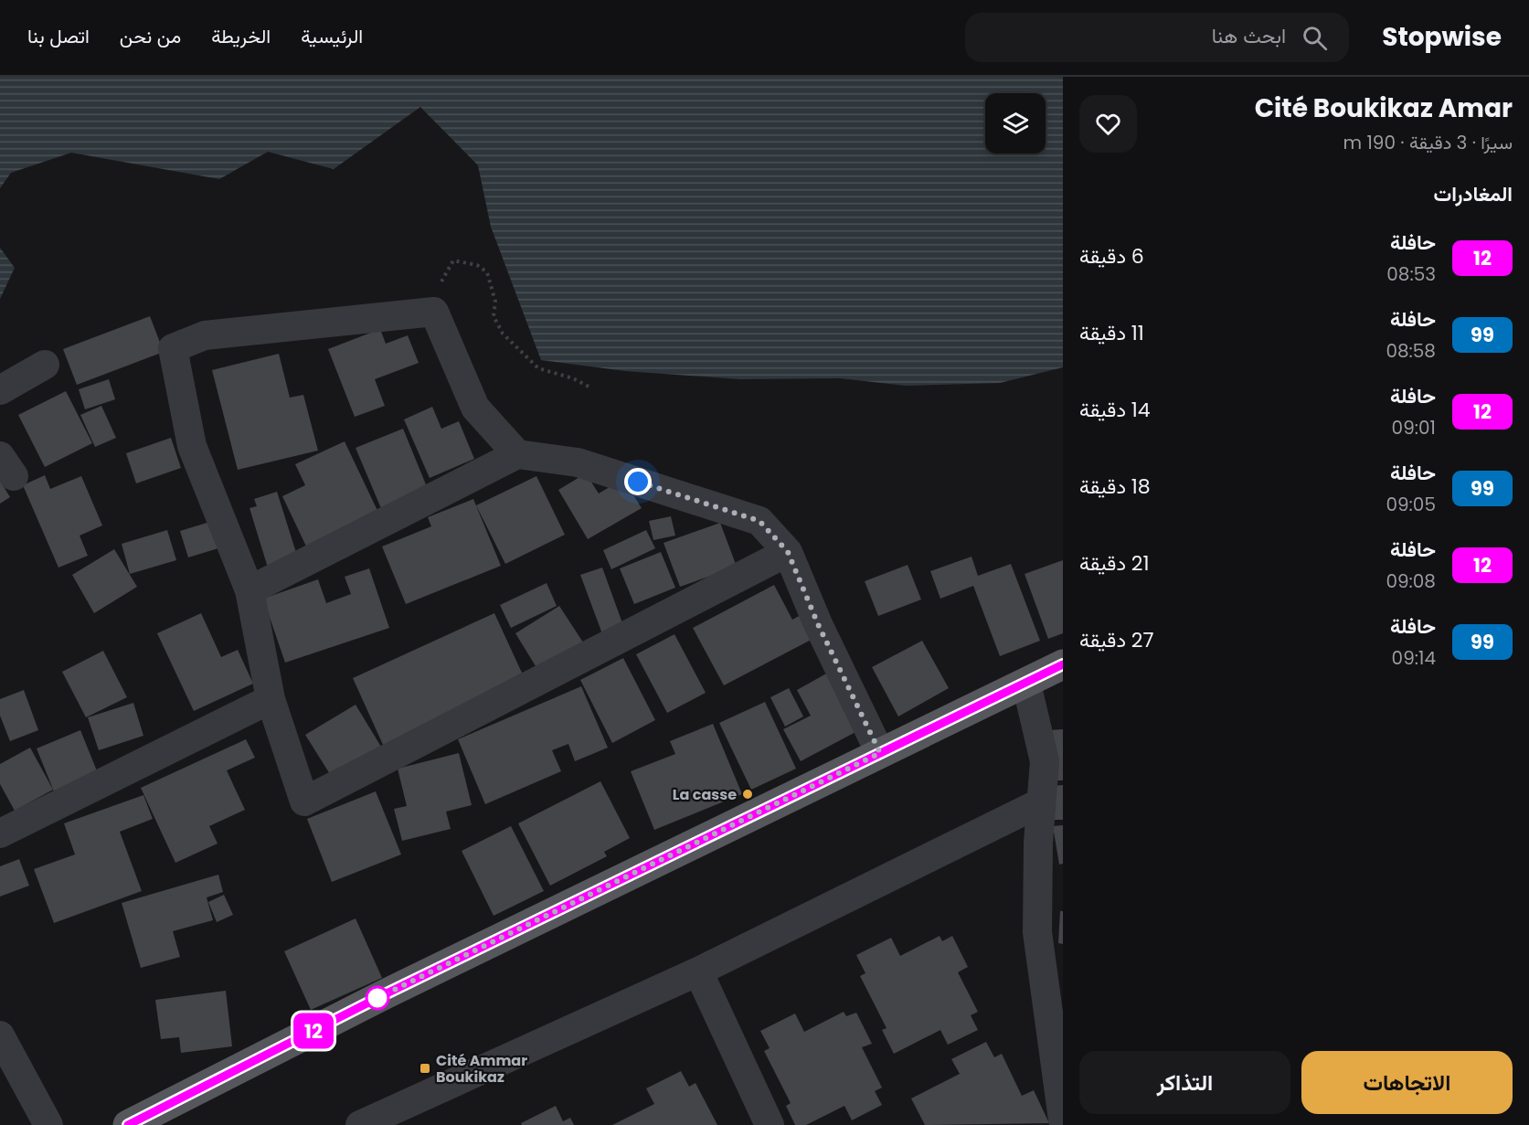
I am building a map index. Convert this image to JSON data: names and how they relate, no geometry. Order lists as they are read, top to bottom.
{
  "places": {
    "other": ["La casse"],
    "transit": ["Cité Ammar Boukikaz"]
  },
  "lines": ["bus line 12"],
  "page": {
    "header": "Stopwise",
    "search": "ابحث هنا",
    "nav": [
      "الرئيسية",
      "الخريطة",
      "من نحن",
      "اتصل بنا"
    ],
    "heading": [
      ["Cité Boukikaz Amar", "سيرًا · 3 دقيقة · 190 m"],
      "المغادرات"
    ],
    "on_map": "12",
    "list": [
      {
        "mark": "12",
        "name": "حافلة",
        "note": "08:53",
        "value": "6 دقيقة"
      },
      {
        "mark": "99",
        "name": "حافلة",
        "note": "08:58",
        "value": "11 دقيقة"
      },
      {
        "mark": "12",
        "name": "حافلة",
        "note": "09:01",
        "value": "14 دقيقة"
      },
      {
        "mark": "99",
        "name": "حافلة",
        "note": "09:05",
        "value": "18 دقيقة"
      },
      {
        "mark": "12",
        "name": "حافلة",
        "note": "09:08",
        "value": "21 دقيقة"
      },
      {
        "mark": "99",
        "name": "حافلة",
        "note": "09:14",
        "value": "27 دقيقة"
      }
    ],
    "buttons": ["الاتجاهات", "التذاكر"]
  }
}
